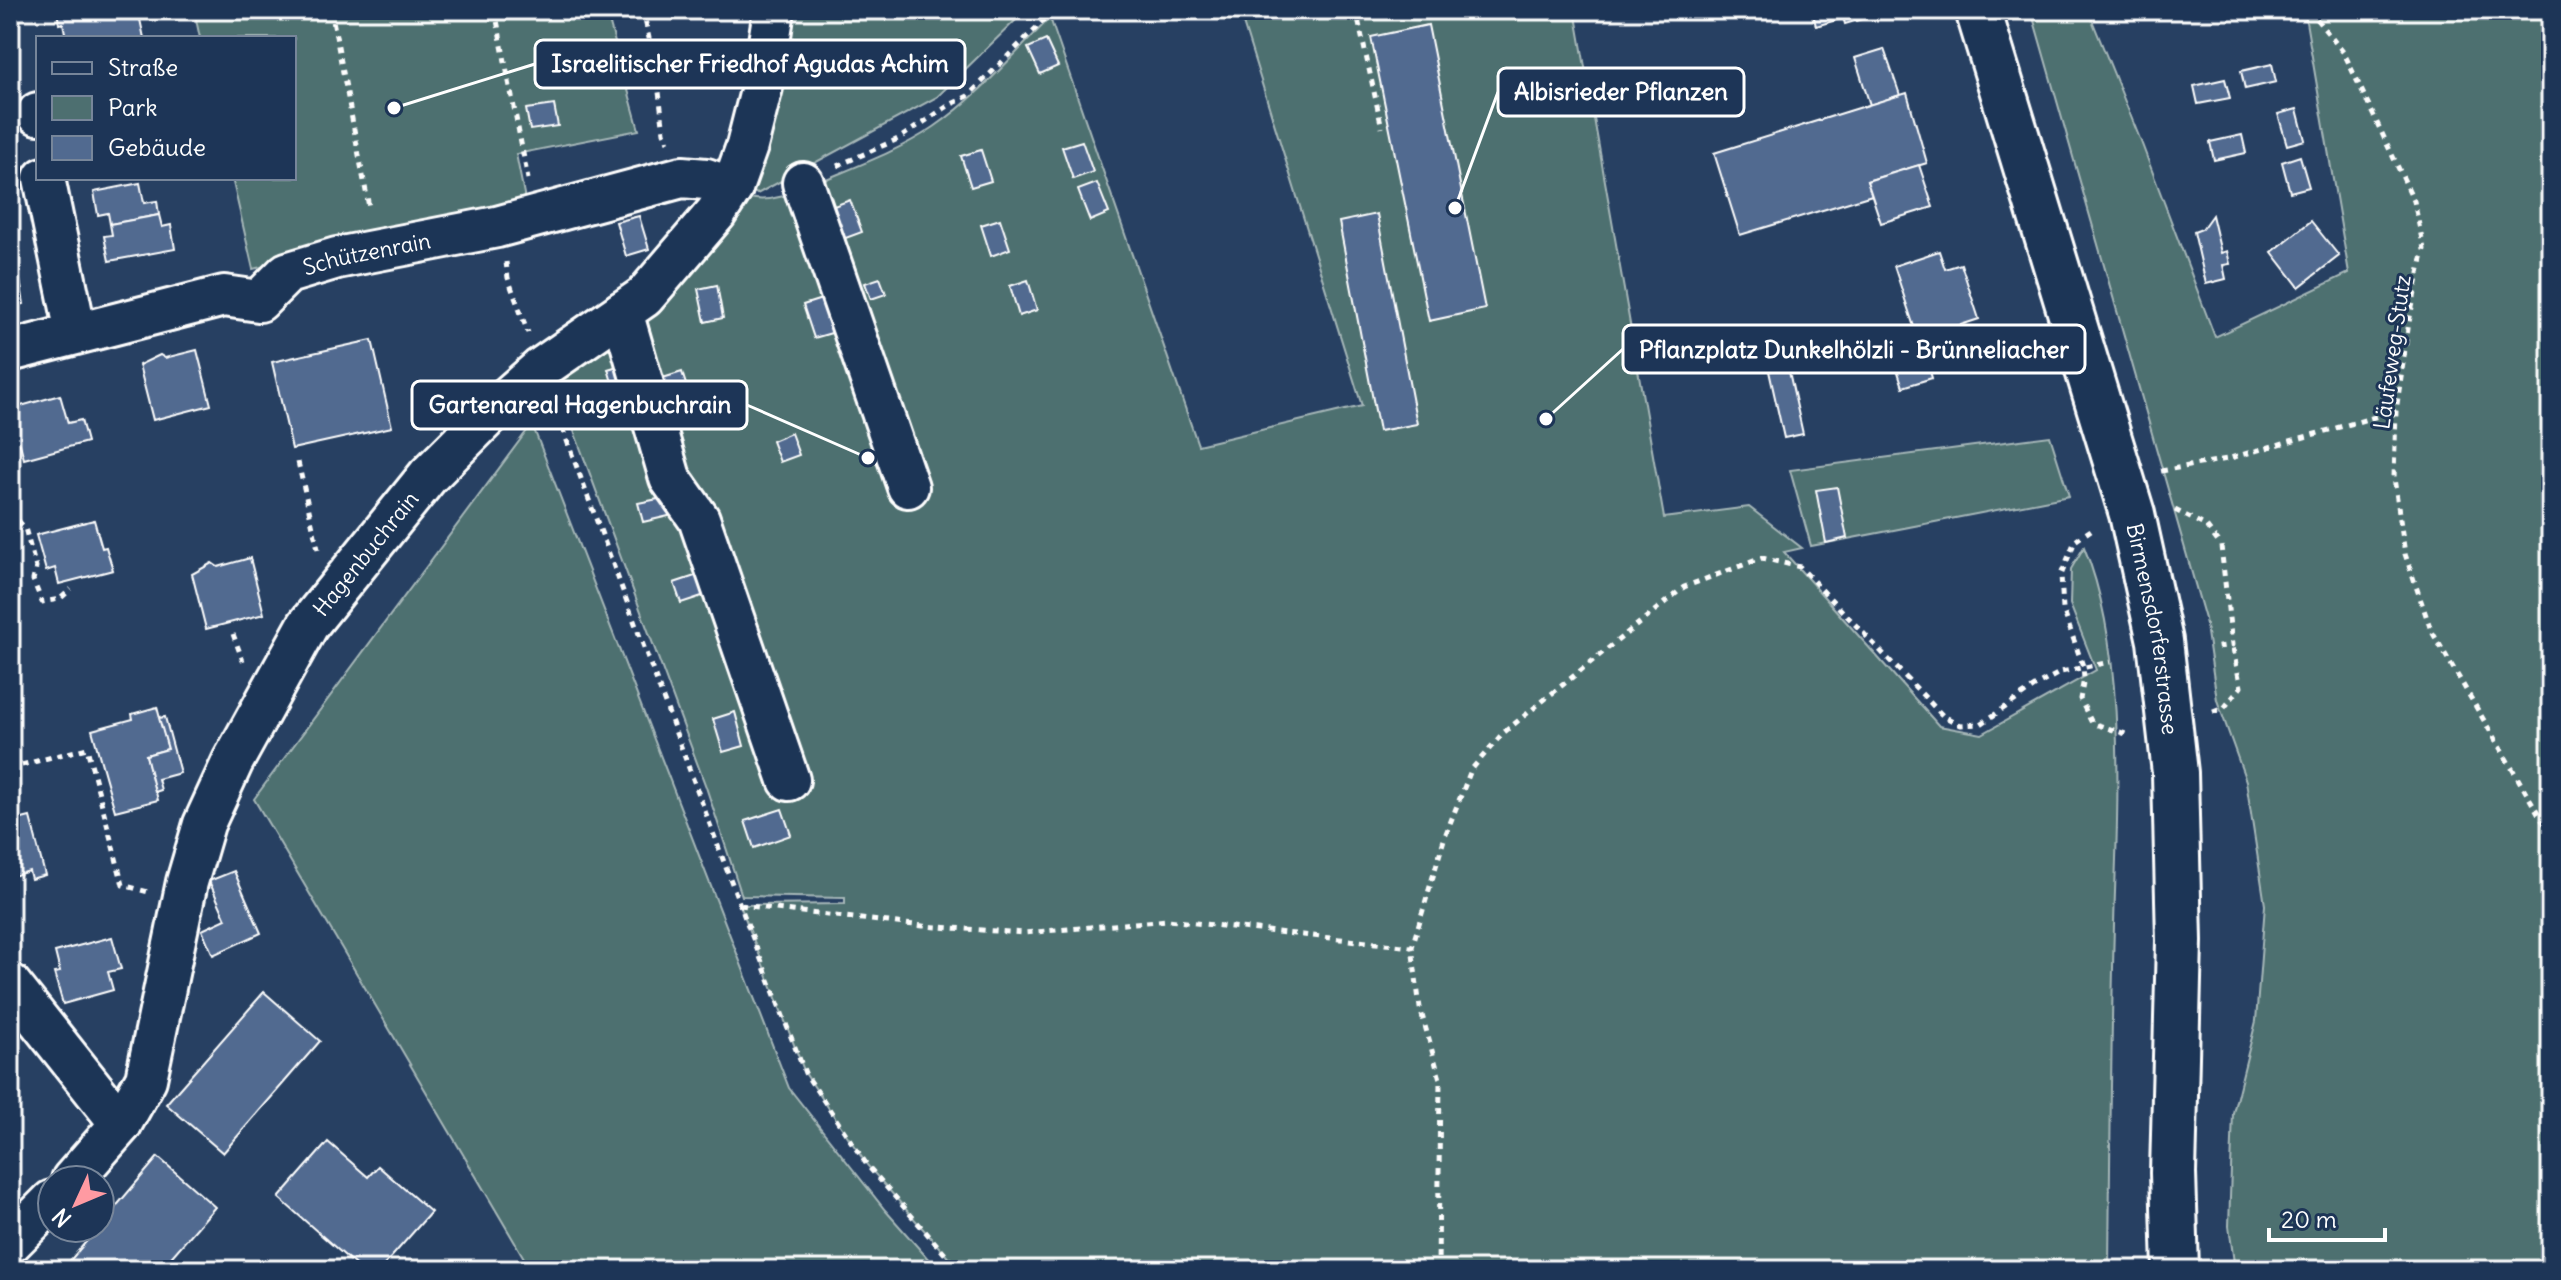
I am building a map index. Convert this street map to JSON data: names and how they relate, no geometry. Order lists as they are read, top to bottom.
{
  "streets": {
    "main road": ["Birmensdorferstrasse"],
    "street": ["Schützenrain", "Hagenbuchrain"],
    "path": ["Läufeweg-Stutz"]
  },
  "crossings": [
    ["Schützenrain", "Hagenbuchrain"]
  ],
  "places": [
    "Israelitischer Friedhof Agudas Achim",
    "Albisrieder Pflanzen",
    "Pflanzplatz Dunkelhölzli - Brünneliacher",
    "Gartenareal Hagenbuchrain"
  ],
  "legend": ["Straße", "Park", "Gebäude"],
  "scale_bar": "20 m",
  "north": "bottom left"
}
